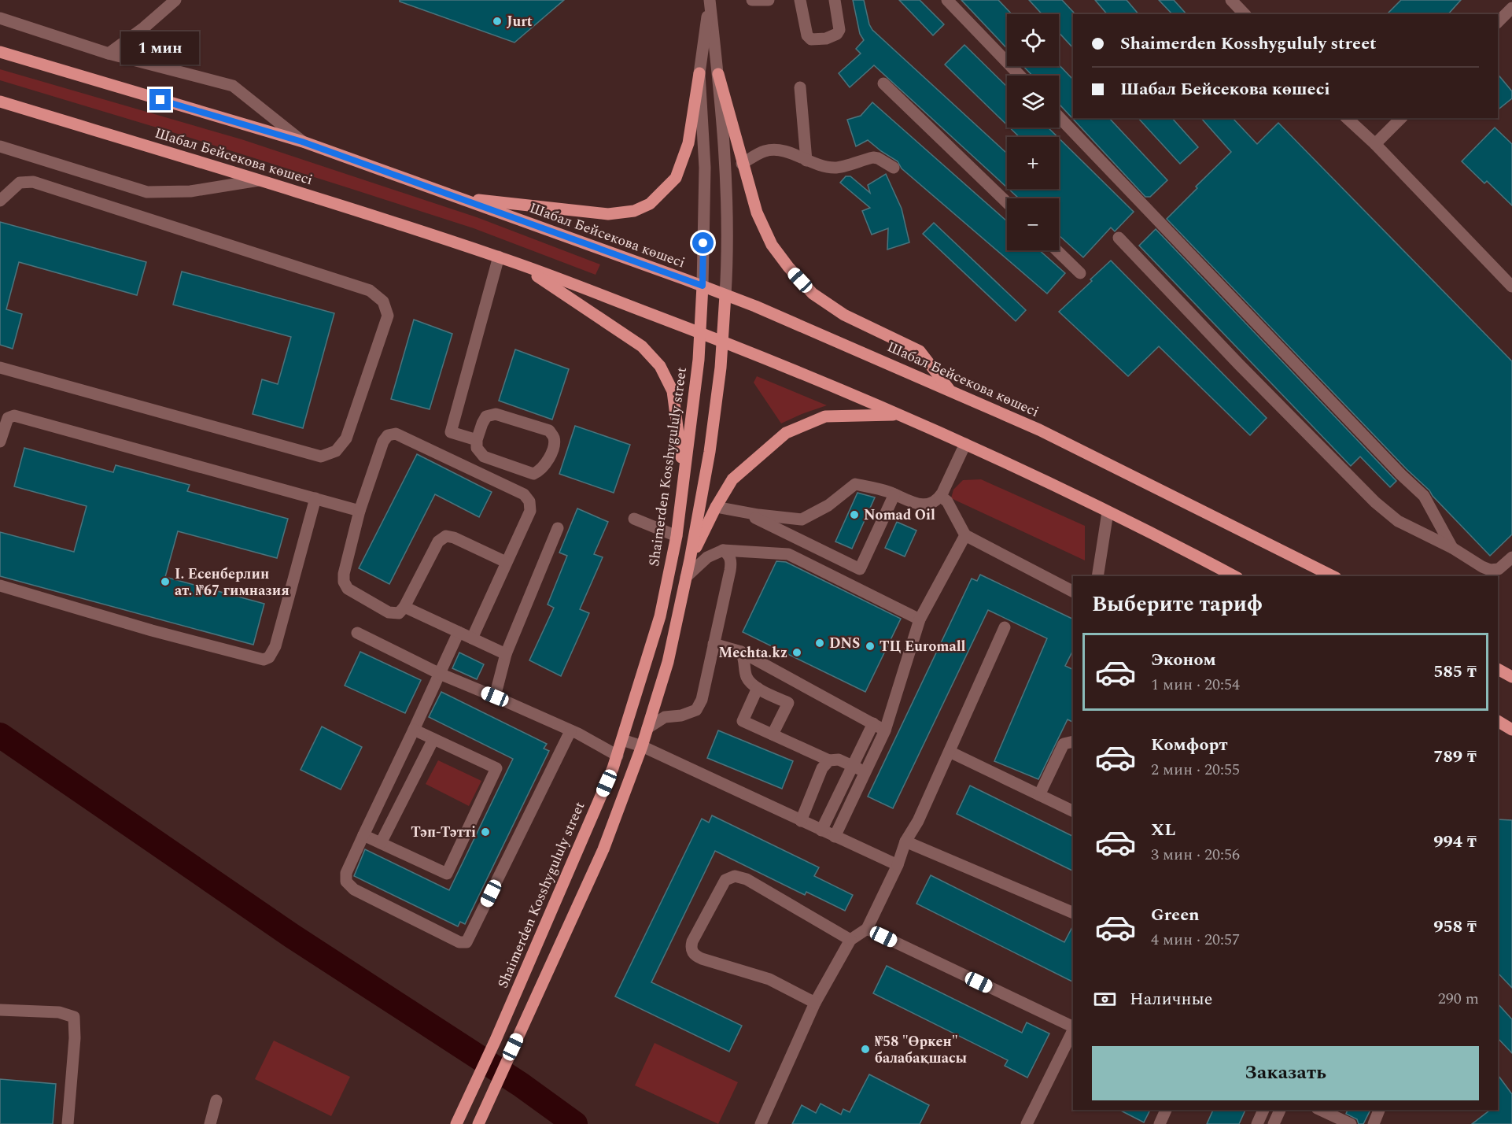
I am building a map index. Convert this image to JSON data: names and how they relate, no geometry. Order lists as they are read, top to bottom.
{
  "streets": {
    "main road": ["Шабал Бейсекова көшесі", "Shaimerden Kosshygululy street"]
  },
  "crossings": [
    ["Шабал Бейсекова көшесі", "Shaimerden Kosshygululy street"]
  ],
  "places": [
    "Jurt",
    "Nomad Oil",
    "І. Есенберлин ат. №67 гимназия",
    "DNS",
    "ТЦ Euromall",
    "Mechta.kz",
    "Тәп-Тәтті",
    "№58 \"Өркен\" балабақшасы"
  ],
  "page": {
    "map_buttons": ["+", "−"],
    "banner": ["Shaimerden Kosshygululy street", "Шабал Бейсекова көшесі"],
    "bubble": "1 мин",
    "heading": "Выберите тариф",
    "list": [
      {
        "name": "Эконом",
        "note": "1 мин · 20:54",
        "value": "585 ₸"
      },
      {
        "name": "Комфорт",
        "note": "2 мин · 20:55",
        "value": "789 ₸"
      },
      {
        "name": "XL",
        "note": "3 мин · 20:56",
        "value": "994 ₸"
      },
      {
        "name": "Green",
        "note": "4 мин · 20:57",
        "value": "958 ₸"
      }
    ],
    "pay": ["Наличные", "290 m"],
    "buttons": "Заказать"
  }
}
